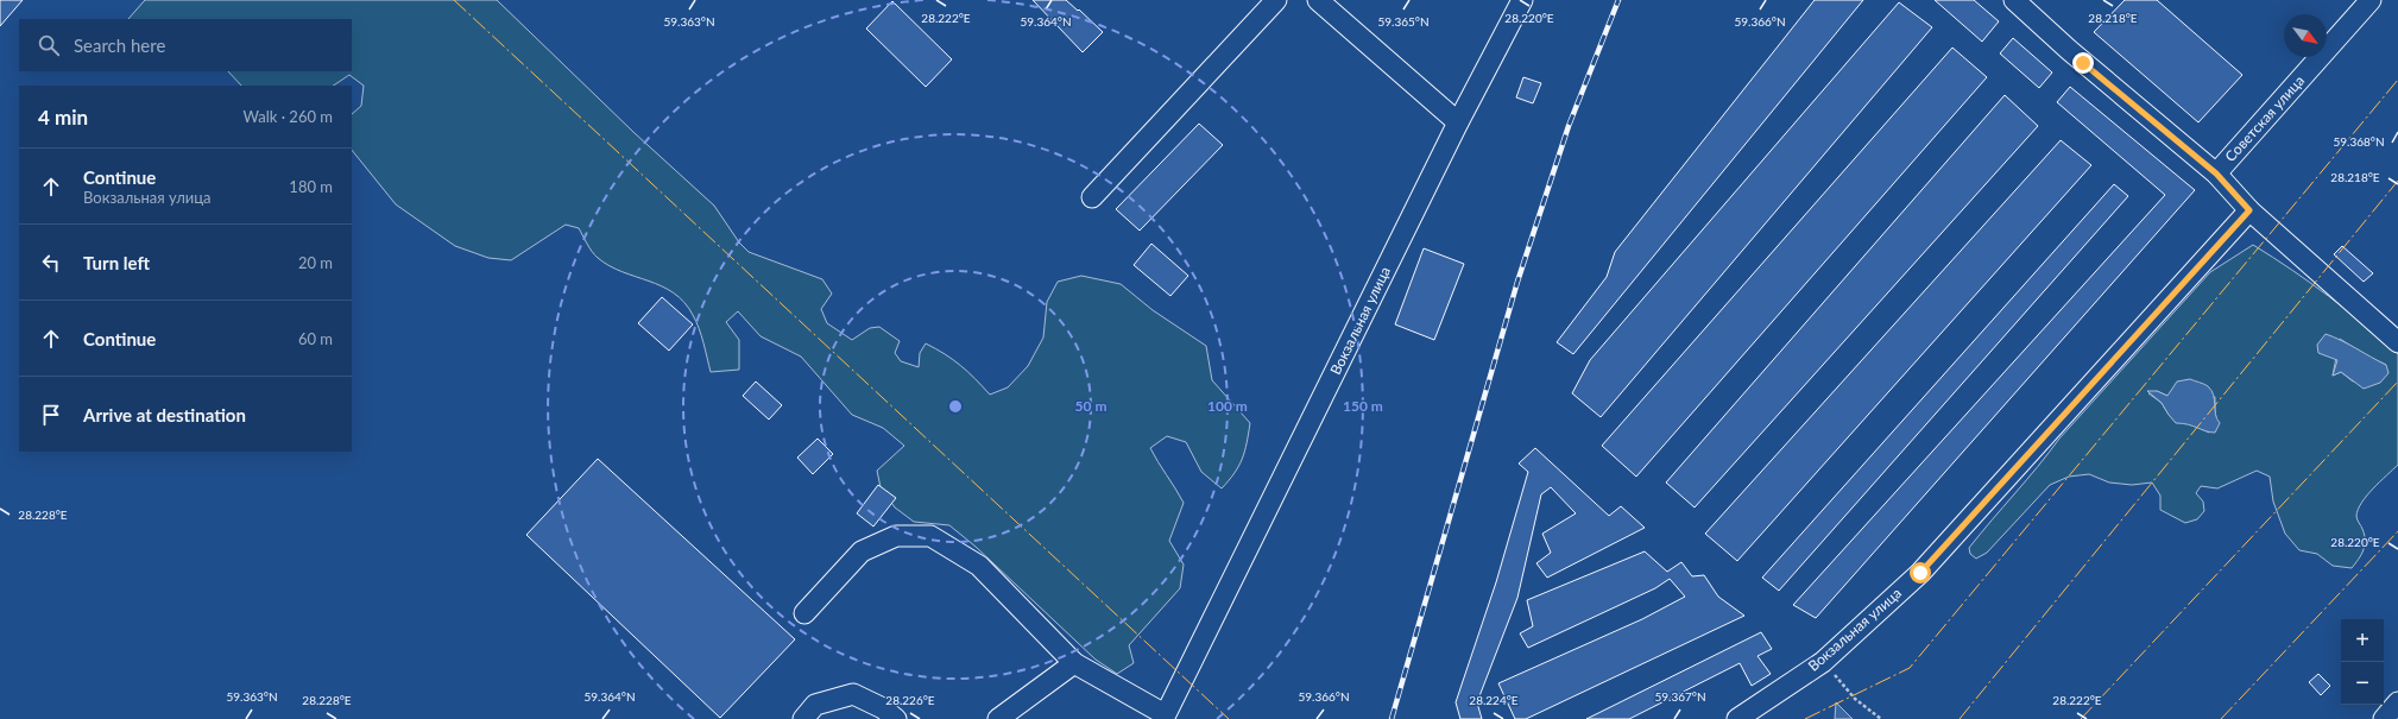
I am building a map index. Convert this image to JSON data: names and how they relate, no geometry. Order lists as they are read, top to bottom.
{
  "streets": {
    "street": ["Советская улица", "Вокзальная улица"]
  },
  "north": "bottom right",
  "page": {
    "search": "Search here",
    "heading": ["4 min", "Walk · 260 m"],
    "list": [
      ["Continue", "Вокзальная улица", "180 m"],
      ["Turn left", "20 m"],
      ["Continue", "60 m"],
      "Arrive at destination"
    ],
    "map_buttons": ["+", "−"]
  },
  "coordinates": [
    "28.220°E",
    "28.218°E",
    "28.222°E",
    "59.363°N",
    "59.364°N",
    "59.365°N",
    "59.366°N",
    "59.368°N",
    "28.228°E",
    "59.367°N",
    "28.226°E",
    "28.224°E"
  ],
  "rings": ["50 m", "100 m", "150 m"]
}
